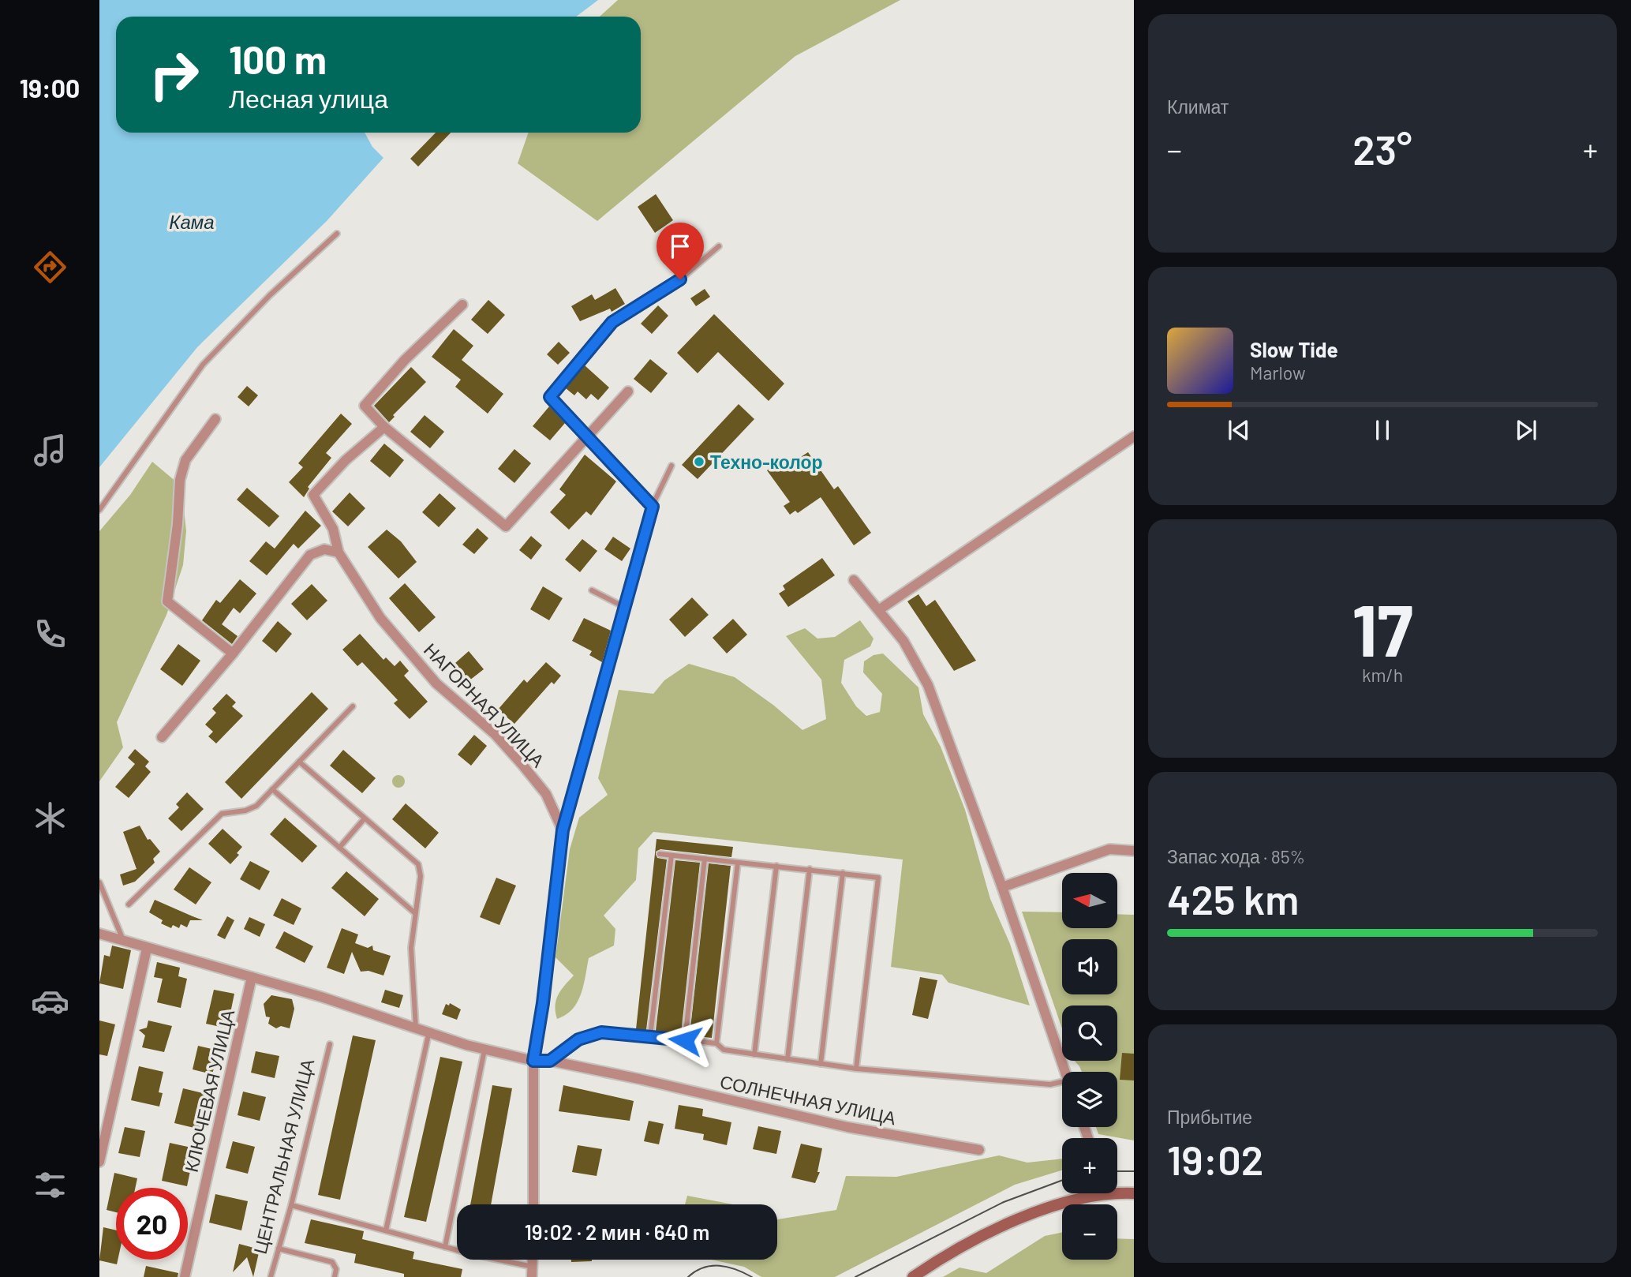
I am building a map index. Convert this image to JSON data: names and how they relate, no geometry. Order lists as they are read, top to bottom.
{
  "streets": {
    "street": ["НАГОРНАЯ УЛИЦА", "КЛЮЧЕВАЯ УЛИЦА", "СОЛНЕЧНАЯ УЛИЦА"],
    "lane": ["ЦЕНТРАЛЬНАЯ УЛИЦА"]
  },
  "water": ["Кама"],
  "places": ["Техно-колор"],
  "north": "left",
  "page": {
    "tabs": "19:00",
    "tile": [
      "Климат",
      ["17", "km/h"],
      ["Запас хода · 85%", "425 km"],
      ["Прибытие", "19:02"]
    ],
    "turn": ["100 m", "Лесная улица"],
    "heat": ["−", "23°", "+"],
    "song": ["Slow Tide", "Marlow"],
    "map_buttons": ["+", "−"],
    "limit": "20",
    "trip": "19:02 · 2 мин · 640 m"
  }
}
